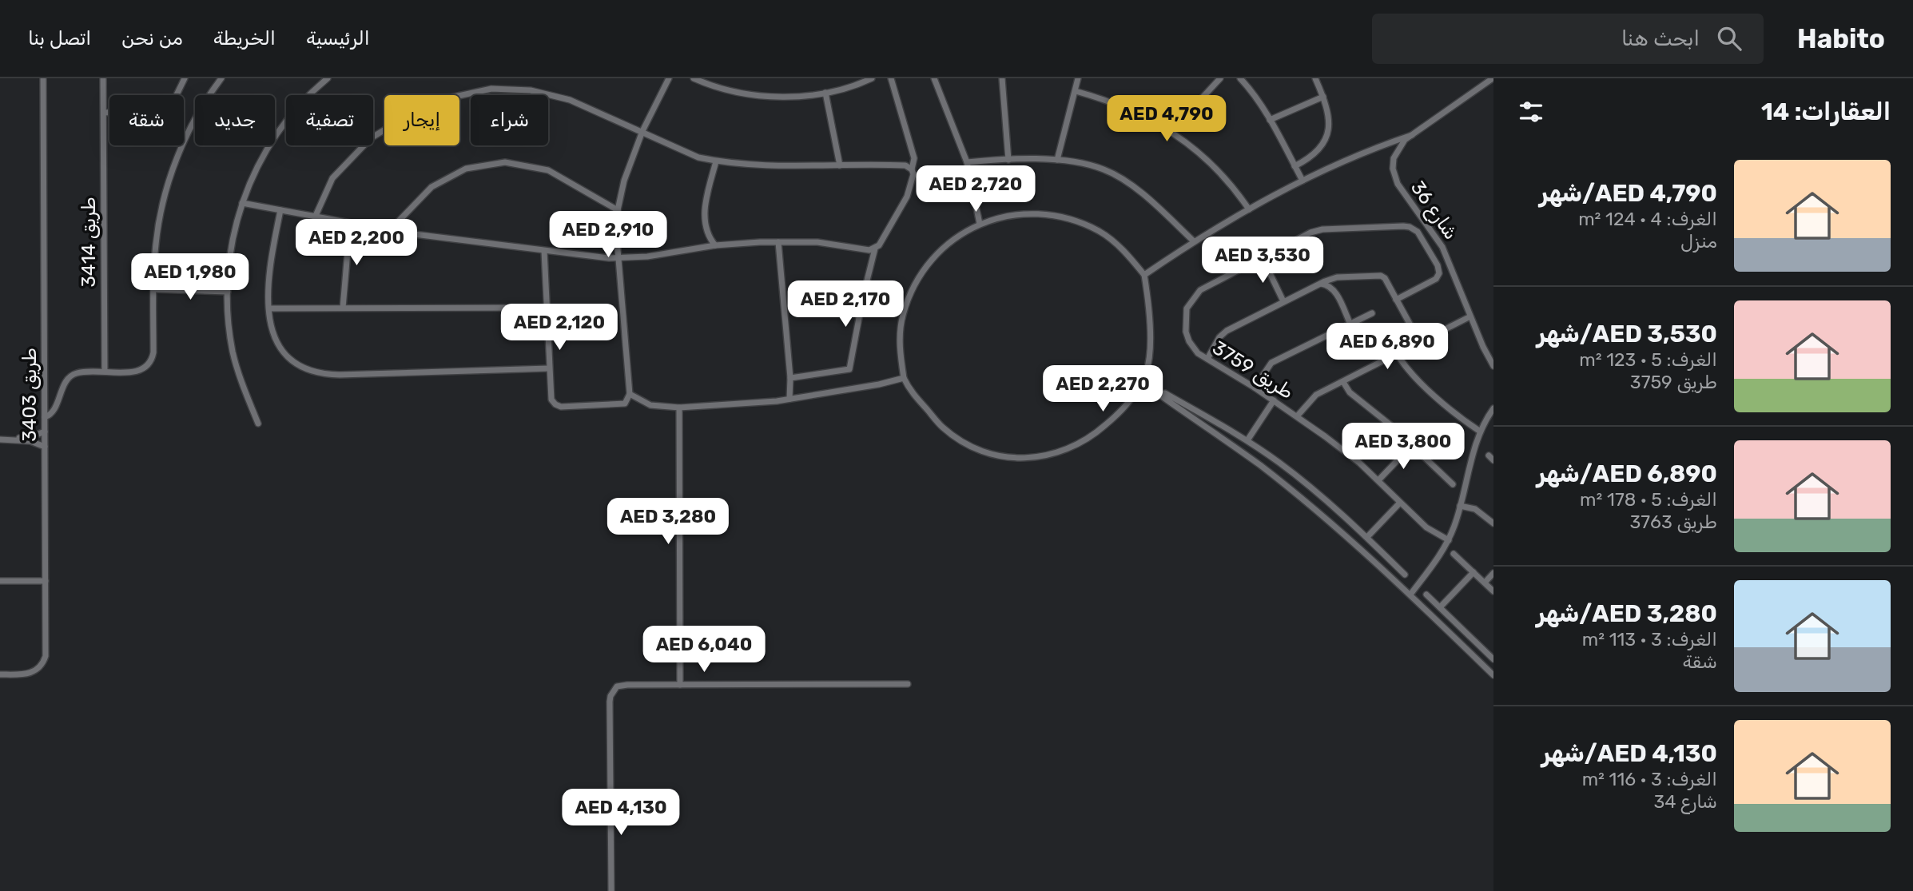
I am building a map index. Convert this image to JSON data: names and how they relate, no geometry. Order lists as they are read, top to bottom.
{
  "streets": {
    "street": [
      "شارع 36",
      "طريق 3414",
      "طريق 3759",
      "طريق 3403"
    ]
  },
  "page": {
    "header": "Habito",
    "search": "ابحث هنا",
    "nav": [
      "الرئيسية",
      "الخريطة",
      "من نحن",
      "اتصل بنا"
    ],
    "heading": "العقارات: 14",
    "price": [
      "AED 4,790",
      "AED 2,720",
      "AED 2,910",
      "AED 2,200",
      "AED 3,530",
      "AED 1,980",
      "AED 2,170",
      "AED 2,120",
      "AED 6,890",
      "AED 2,270",
      "AED 3,800",
      "AED 3,280",
      "AED 6,040",
      "AED 4,130"
    ],
    "chip": [
      "شراء",
      "إيجار",
      "تصفية",
      "جديد",
      "شقة"
    ],
    "list": [
      {
        "name": "AED 4,790/شهر",
        "note": "الغرف: 4 · 124 m² · منزل"
      },
      {
        "name": "AED 3,530/شهر",
        "note": "الغرف: 5 · 123 m² · طريق 3759"
      },
      {
        "name": "AED 6,890/شهر",
        "note": "الغرف: 5 · 178 m² · طريق 3763"
      },
      {
        "name": "AED 3,280/شهر",
        "note": "الغرف: 3 · 113 m² · شقة"
      },
      {
        "name": "AED 4,130/شهر",
        "note": "الغرف: 3 · 116 m² · شارع 34"
      }
    ]
  }
}
